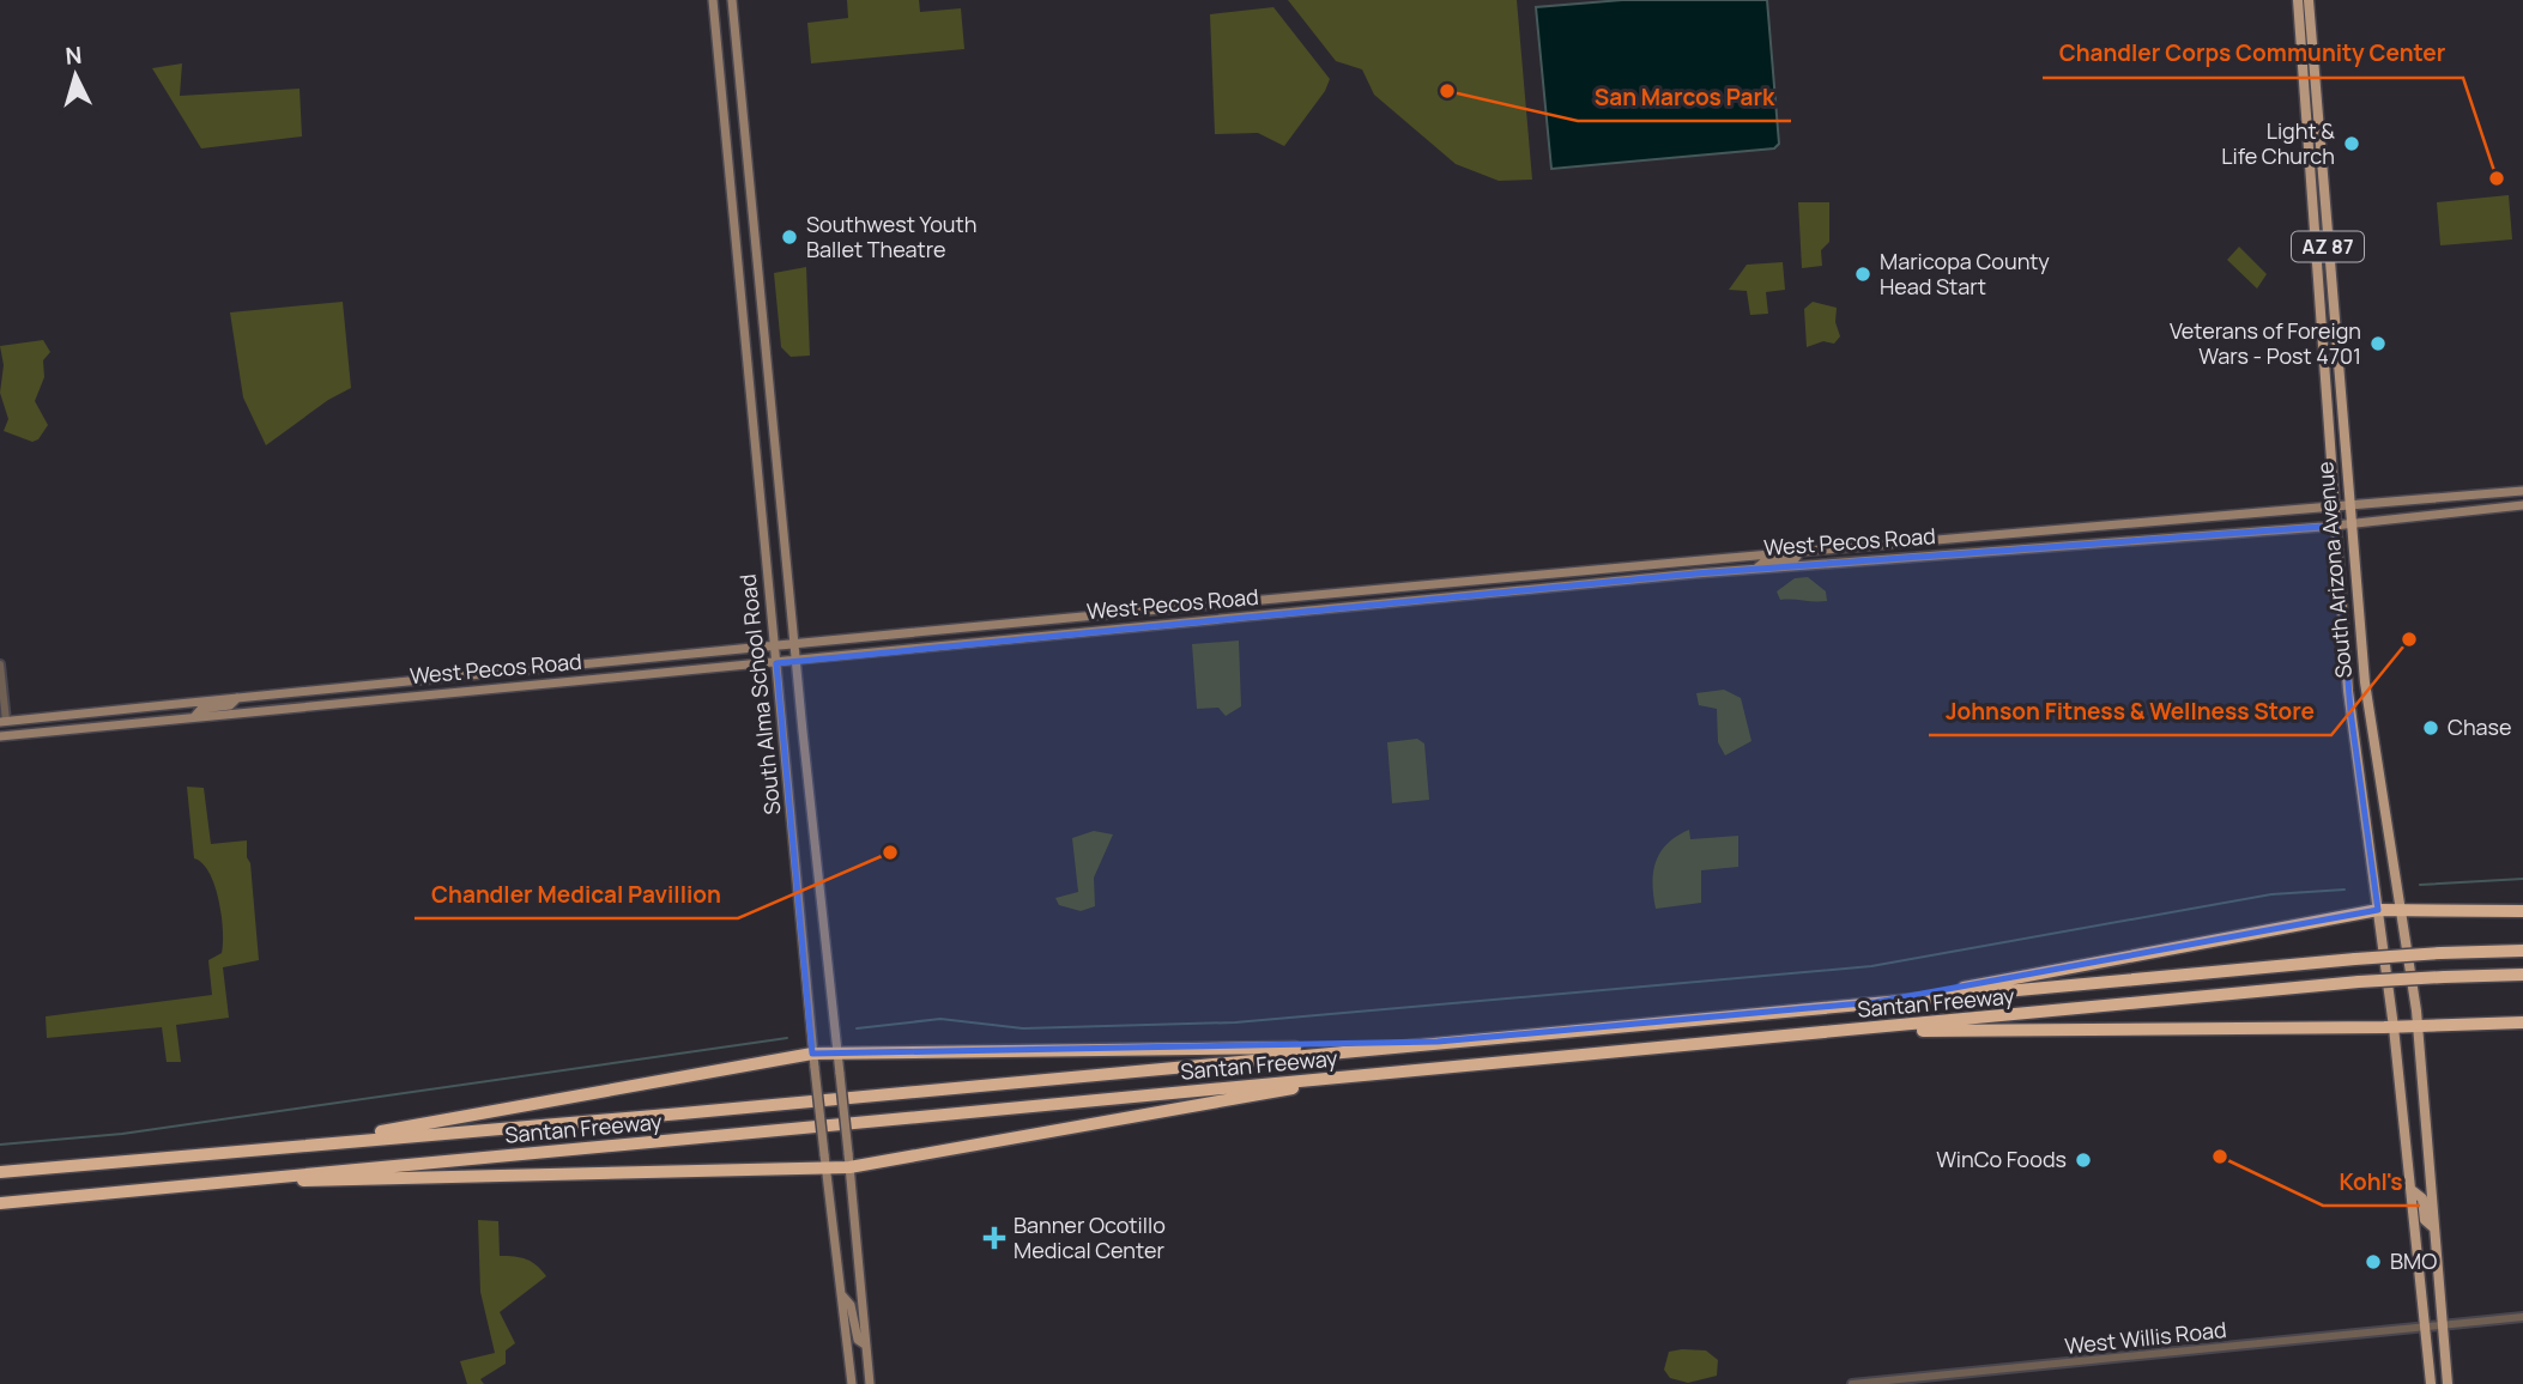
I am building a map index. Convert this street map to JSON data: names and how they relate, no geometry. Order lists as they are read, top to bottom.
{
  "streets": {
    "highway": ["Santan Freeway"],
    "main road": [
      "AZ 87",
      "West Pecos Road",
      "South Arizona Avenue",
      "South Alma School Road"
    ],
    "street": ["West Willis Road"]
  },
  "crossings": [
    ["West Pecos Road", "South Arizona Avenue"],
    ["West Pecos Road", "South Alma School Road"],
    ["South Arizona Avenue", "West Willis Road"]
  ],
  "places": {
    "other": [
      "San Marcos Park",
      "Light & Life Church",
      "Chandler Corps Community Center",
      "Southwest Youth Ballet Theatre",
      "Maricopa County Head Start",
      "Veterans of Foreign Wars - Post 4701",
      "Johnson Fitness & Wellness Store",
      "Chase",
      "Chandler Medical Pavillion",
      "Kohl's",
      "WinCo Foods",
      "BMO"
    ],
    "health": ["Banner Ocotillo Medical Center"]
  },
  "north": "top"
}
